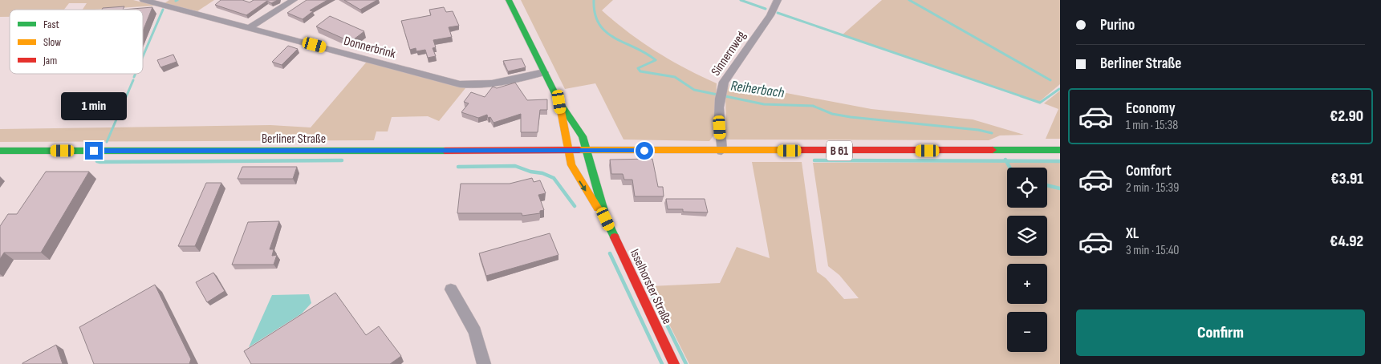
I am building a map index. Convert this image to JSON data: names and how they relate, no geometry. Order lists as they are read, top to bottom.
{
  "streets": {
    "main road": ["Berliner Straße", "B 61", "Isselhorster Straße"],
    "street": ["Donnerbrink", "Sinnernweg"]
  },
  "crossings": [
    ["Donnerbrink", "Isselhorster Straße"],
    ["Sinnernweg", "B 61"],
    ["Berliner Straße", "B 61"],
    ["Berliner Straße", "Isselhorster Straße"],
    ["B 61", "Isselhorster Straße"]
  ],
  "water": ["Reiherbach"],
  "legend": ["Fast", "Slow", "Jam"],
  "page": {
    "banner": ["Purino", "Berliner Straße"],
    "list": [
      {
        "name": "Economy",
        "note": "1 min · 15:38",
        "value": "€2.90"
      },
      {
        "name": "Comfort",
        "note": "2 min · 15:39",
        "value": "€3.91"
      },
      {
        "name": "XL",
        "note": "3 min · 15:40",
        "value": "€4.92"
      }
    ],
    "bubble": "1 min",
    "map_buttons": ["+", "−"],
    "buttons": "Confirm"
  }
}
